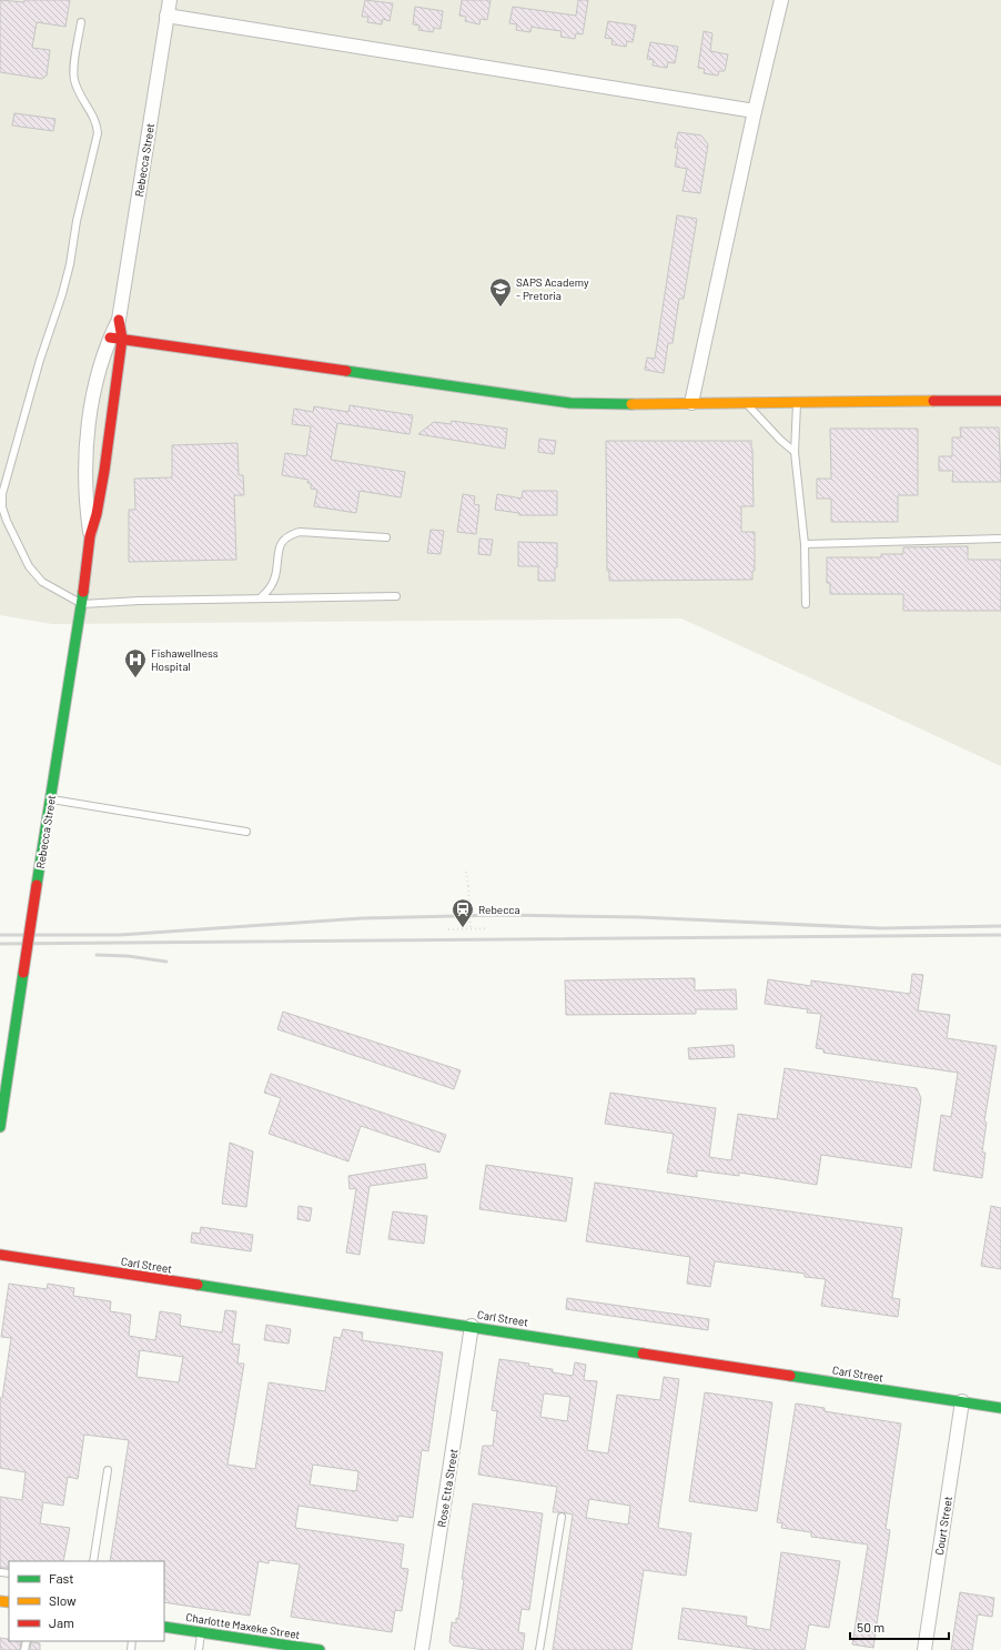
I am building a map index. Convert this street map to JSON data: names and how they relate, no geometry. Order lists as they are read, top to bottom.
{
  "streets": {
    "street": [
      "Rebecca Street",
      "Carl Street",
      "Rose Etta Street",
      "Court Street",
      "Charlotte Maxeke Street"
    ]
  },
  "crossings": [
    ["Carl Street", "Rose Etta Street"],
    ["Carl Street", "Court Street"]
  ],
  "places": {
    "school or university": ["SAPS Academy - Pretoria"],
    "hospital": ["Fishawellness Hospital"],
    "station": ["Rebecca"]
  },
  "legend": ["Fast", "Slow", "Jam"],
  "scale_bar": "50 m"
}
